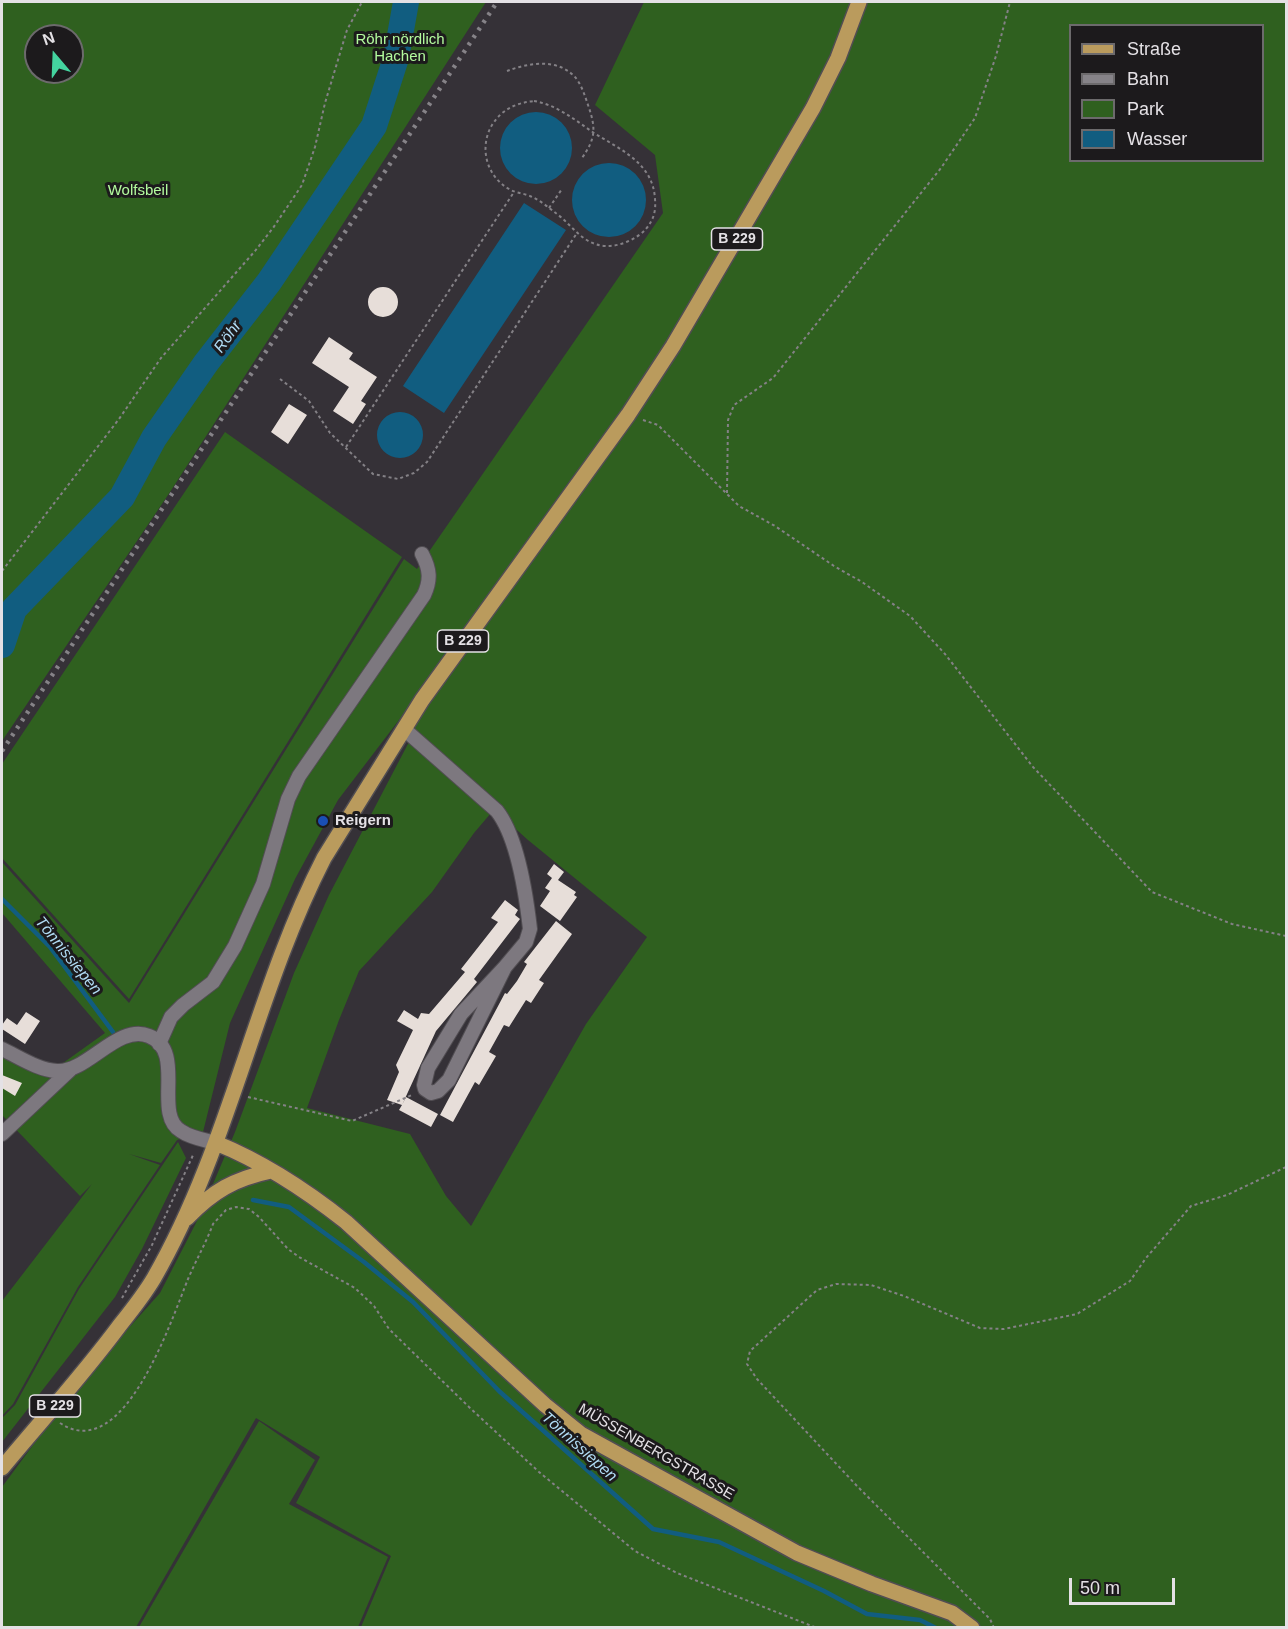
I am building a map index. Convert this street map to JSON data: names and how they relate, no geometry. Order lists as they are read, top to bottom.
{
  "streets": {
    "main road": ["B 229", "MÜSSENBERGSTRASSE"]
  },
  "crossings": [
    ["B 229", "MÜSSENBERGSTRASSE"]
  ],
  "water": ["Röhr", "Tönnissiepen"],
  "parks": ["Röhr nördlich Hachen", "Wolfsbeil"],
  "places": ["Reigern"],
  "legend": [
    "Straße",
    "Bahn",
    "Park",
    "Wasser"
  ],
  "scale_bar": "50 m",
  "north": "top"
}
